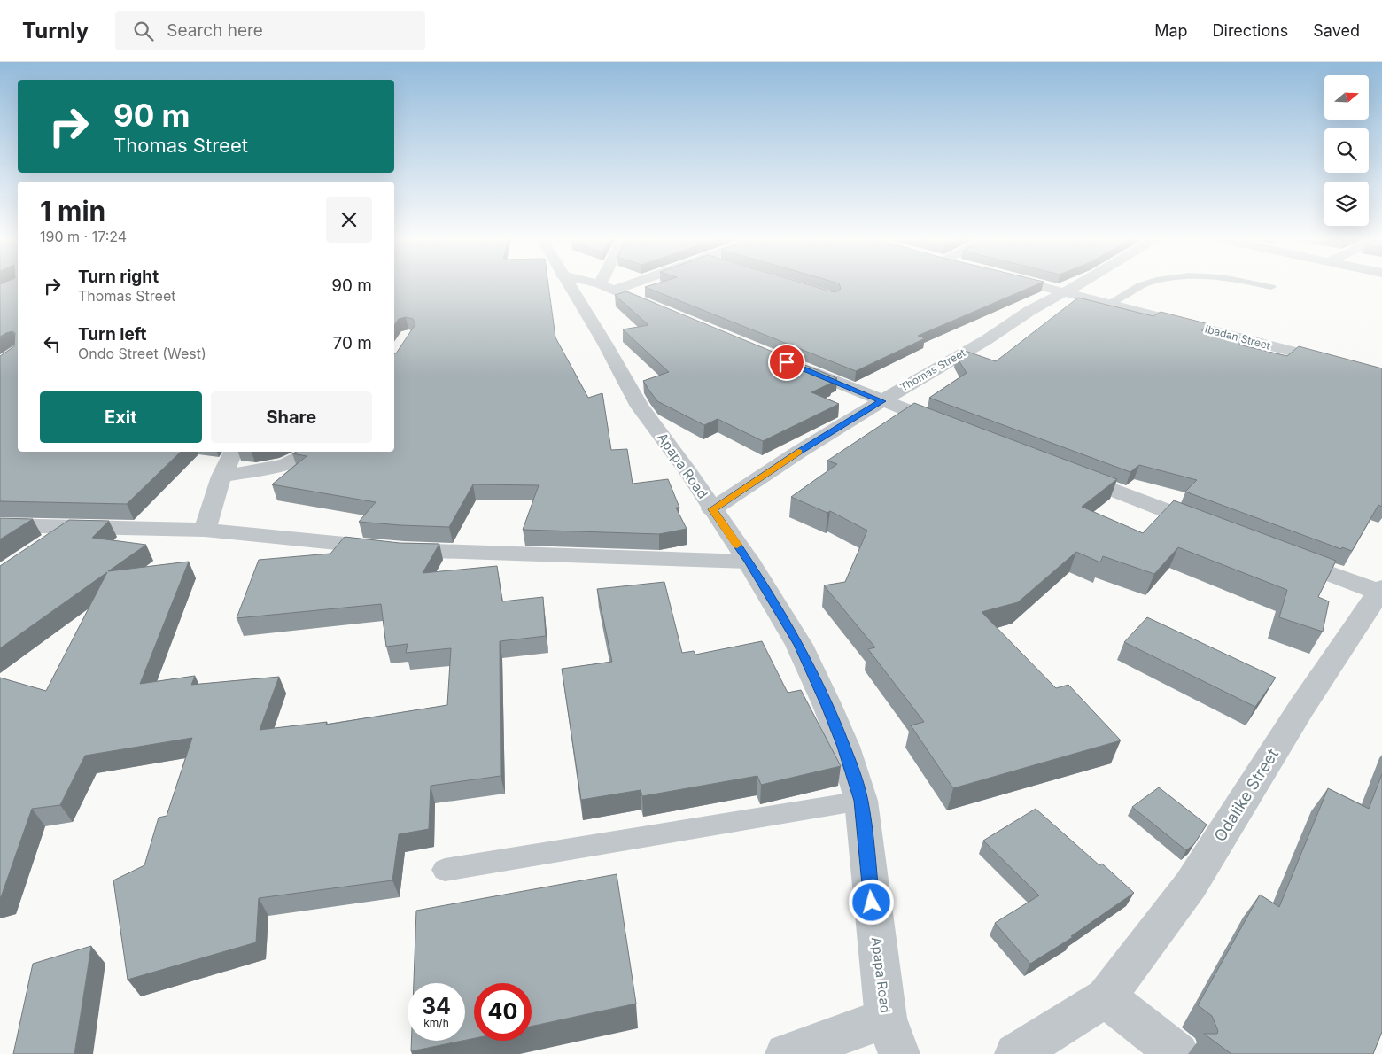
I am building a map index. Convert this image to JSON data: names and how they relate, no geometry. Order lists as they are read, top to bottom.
{
  "streets": {
    "street": [
      "Ibadan Street",
      "Thomas Street",
      "Apapa Road",
      "Odalike Street"
    ]
  },
  "crossings": [
    ["Ibadan Street", "Thomas Street"],
    ["Thomas Street", "Apapa Road"]
  ],
  "north": "right",
  "page": {
    "header": "Turnly",
    "search": "Search here",
    "nav": ["Map", "Directions", "Saved"],
    "turn": ["90 m", "Thomas Street"],
    "heading": ["1 min", "190 m · 17:24"],
    "list": [
      {
        "name": "Turn right",
        "note": "Thomas Street",
        "value": "90 m"
      },
      {
        "name": "Turn left",
        "note": "Ondo Street (West)",
        "value": "70 m"
      }
    ],
    "buttons": ["Exit", "Share"],
    "speed": "34 km/h",
    "limit": "40"
  }
}
